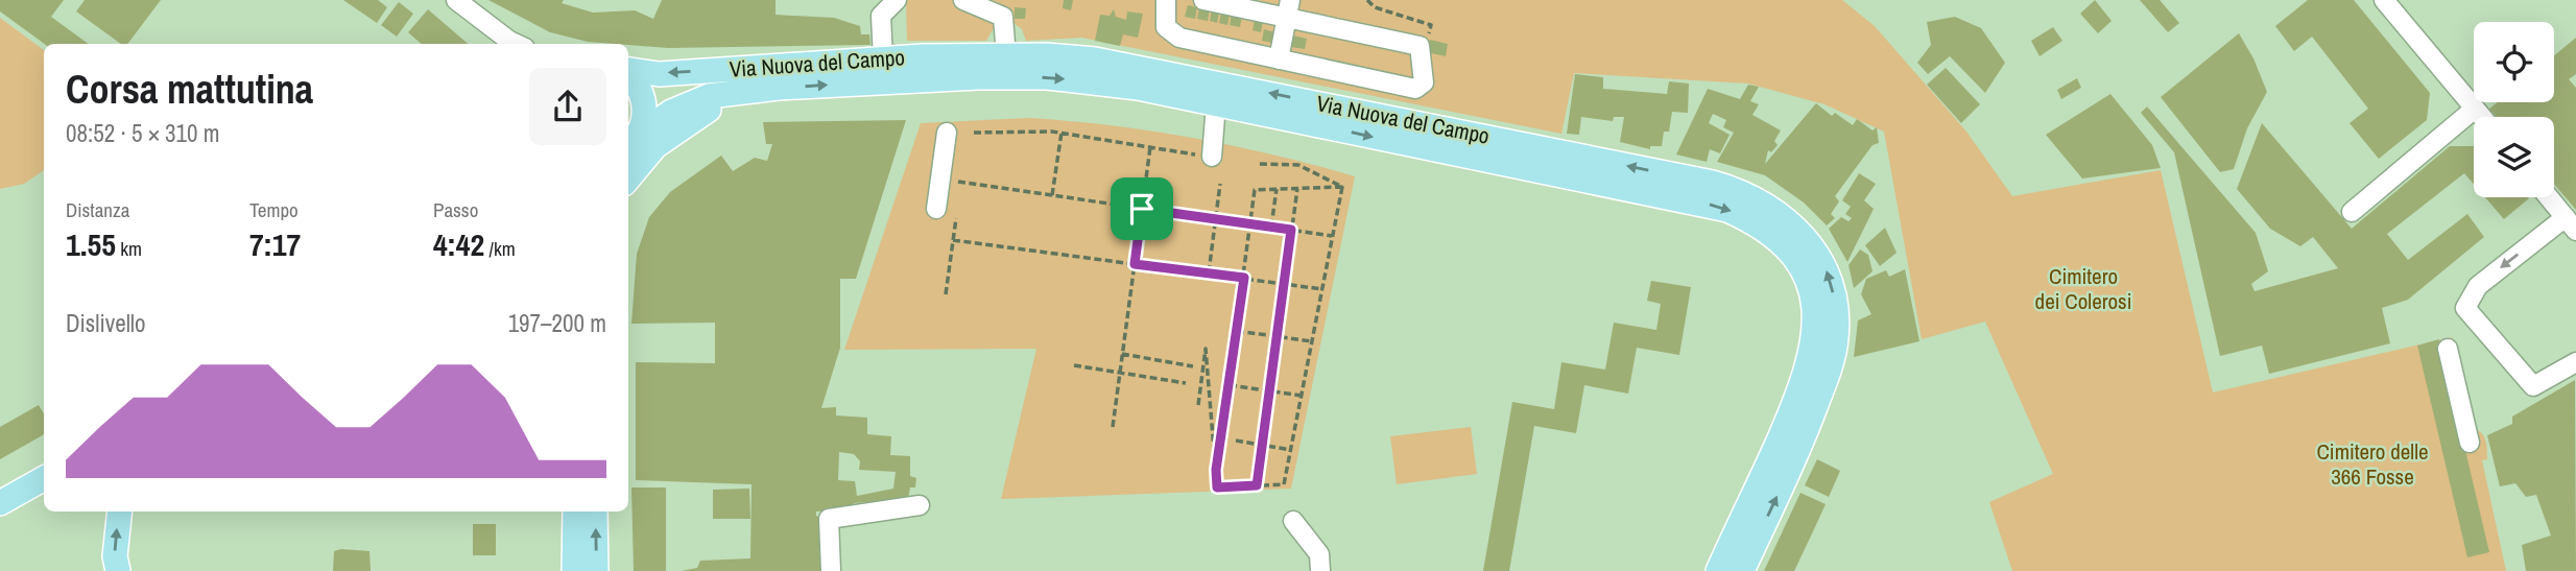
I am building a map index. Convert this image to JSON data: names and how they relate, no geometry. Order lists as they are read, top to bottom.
{
  "streets": {
    "main road": ["Via Nuova del Campo"]
  },
  "parks": ["Cimitero dei Colerosi", "Cimitero delle 366 Fosse"],
  "page": {
    "heading": ["Corsa mattutina", "08:52 · 5 × 310 m"],
    "stats": [
      ["Distanza", "1.55 km"],
      ["Tempo", "7:17"],
      ["Passo", "4:42 /km"]
    ],
    "chart": ["Dislivello", "197–200 m"]
  }
}
